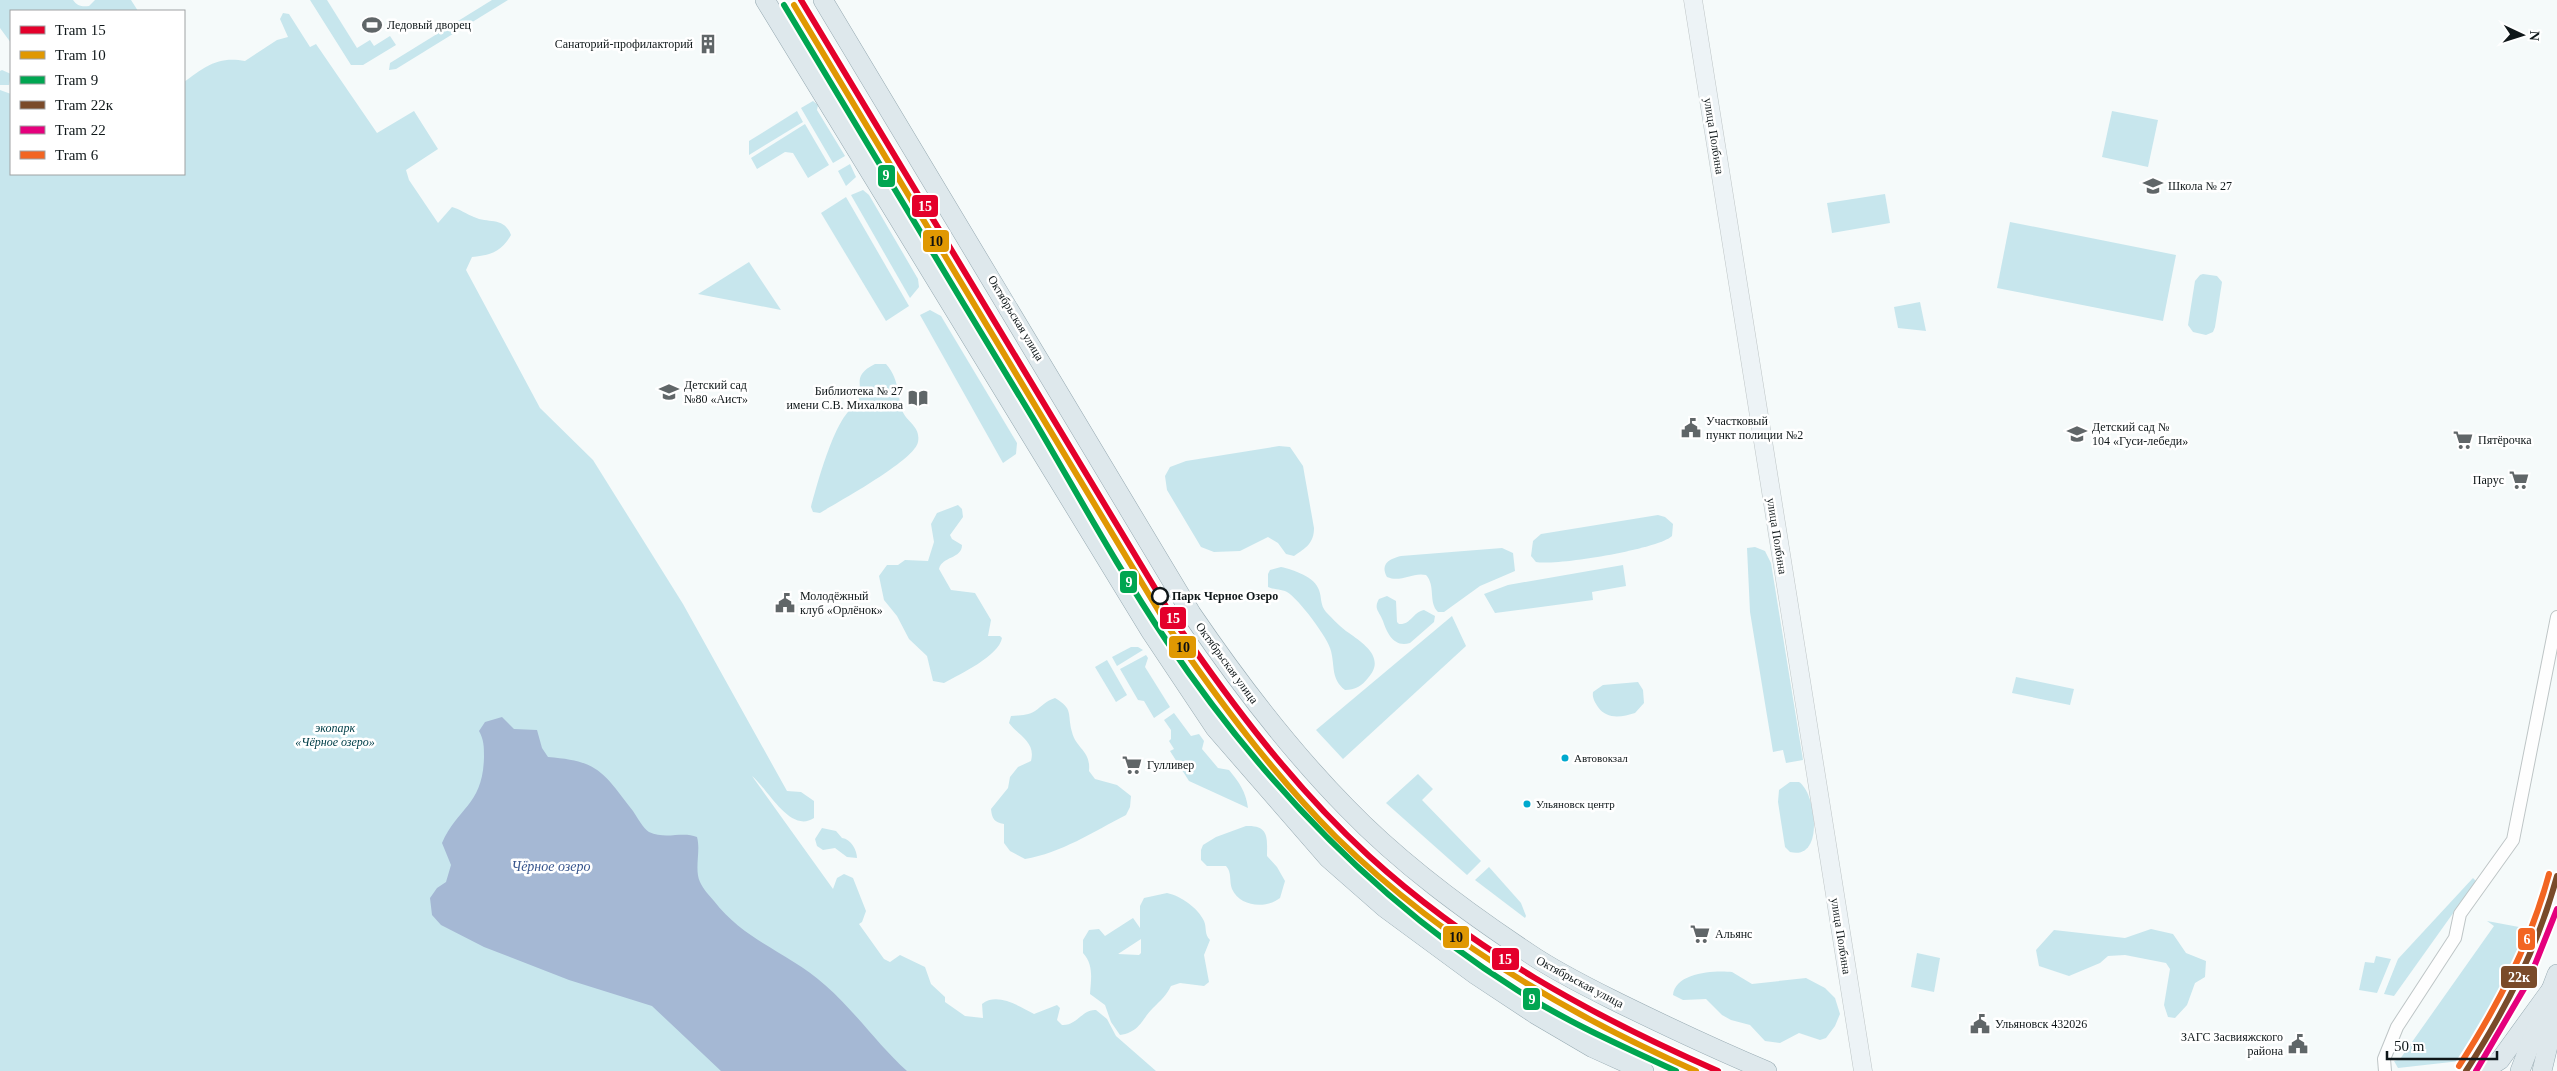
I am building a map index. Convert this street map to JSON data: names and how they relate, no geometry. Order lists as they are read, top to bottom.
{
  "streets": {
    "main road": ["Октябрьская улица"],
    "street": ["улица Полбина"]
  },
  "water": ["Чёрное озеро"],
  "parks": ["экопарк «Чёрное озеро»"],
  "places": {
    "sports": ["Ледовый дворец"],
    "building": ["Санаторий-профилакторий"],
    "school or university": ["Школа № 27", "Детский сад №80 «Аист»", "Детский сад № 104 «Гуси-лебеди»"],
    "library": ["Библиотека № 27 имени С.В. Михалкова"],
    "public building": [
      "Участковый пункт полиции №2",
      "Молодёжный клуб «Орлёнок»",
      "Ульяновск 432026",
      "ЗАГС Засвияжского района"
    ],
    "supermarket": [
      "Пятёрочка",
      "Парус",
      "Гулливер",
      "Альянс"
    ],
    "other": ["Парк Черное Озеро", "Автовокзал", "Ульяновск центр"]
  },
  "lines": [
    "tram line 15",
    "tram line 10",
    "tram line 9",
    "tram line 6",
    "tram line 22к",
    "tram line 22"
  ],
  "legend": [
    "Tram 15",
    "Tram 10",
    "Tram 9",
    "Tram 22к",
    "Tram 22",
    "Tram 6"
  ],
  "scale_bar": "50 m",
  "north": "right"
}
